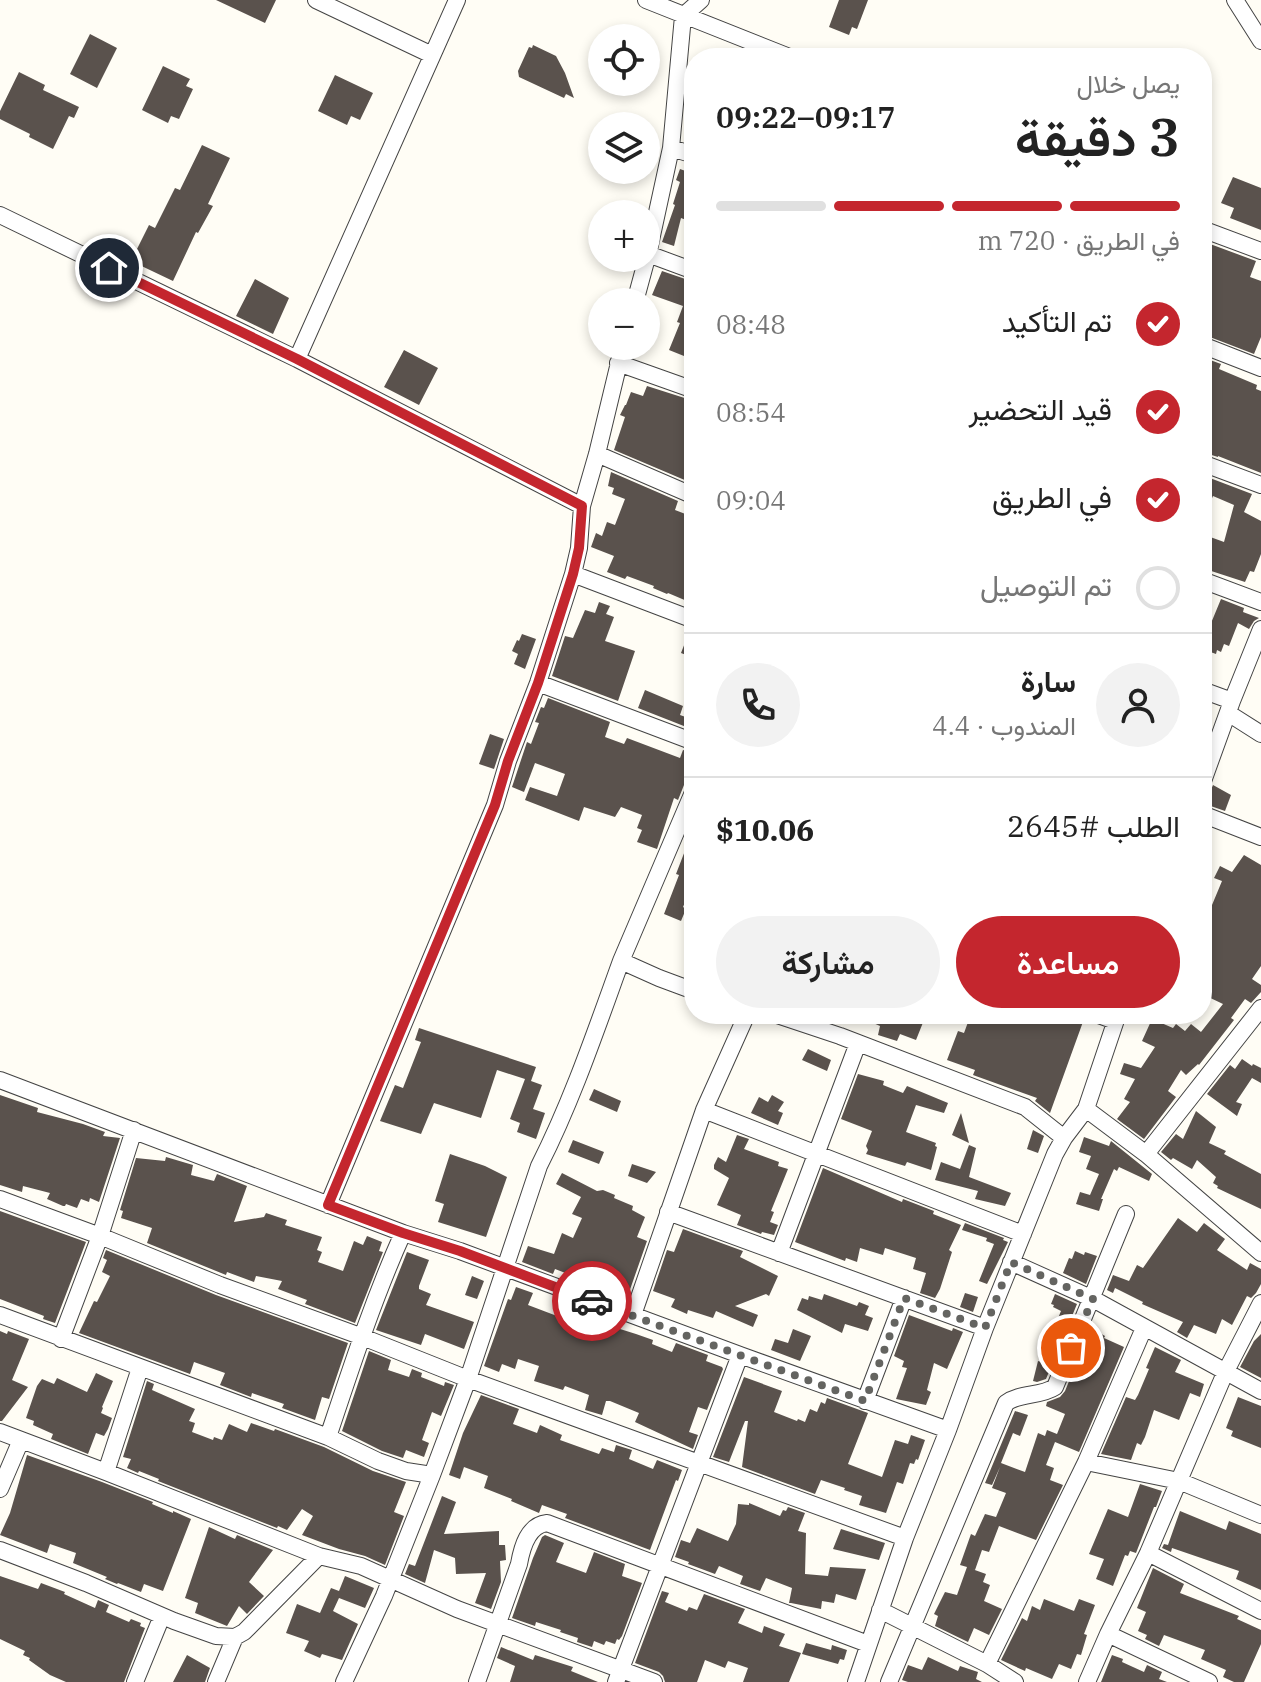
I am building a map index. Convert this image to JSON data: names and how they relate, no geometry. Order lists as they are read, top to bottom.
{
  "page": {
    "map_buttons": ["+", "−"],
    "heading": ["3 دقيقة", "يصل خلال", "09:17–09:22"],
    "panel": [
      "سارة",
      "المندوب · 4.4",
      "الطلب #2645",
      "$10.06"
    ],
    "bar": "في الطريق · 720 m",
    "list": [
      ["تم التأكيد", "08:48"],
      ["قيد التحضير", "08:54"],
      ["في الطريق", "09:04"],
      "تم التوصيل"
    ],
    "buttons": ["مساعدة", "مشاركة"]
  }
}
